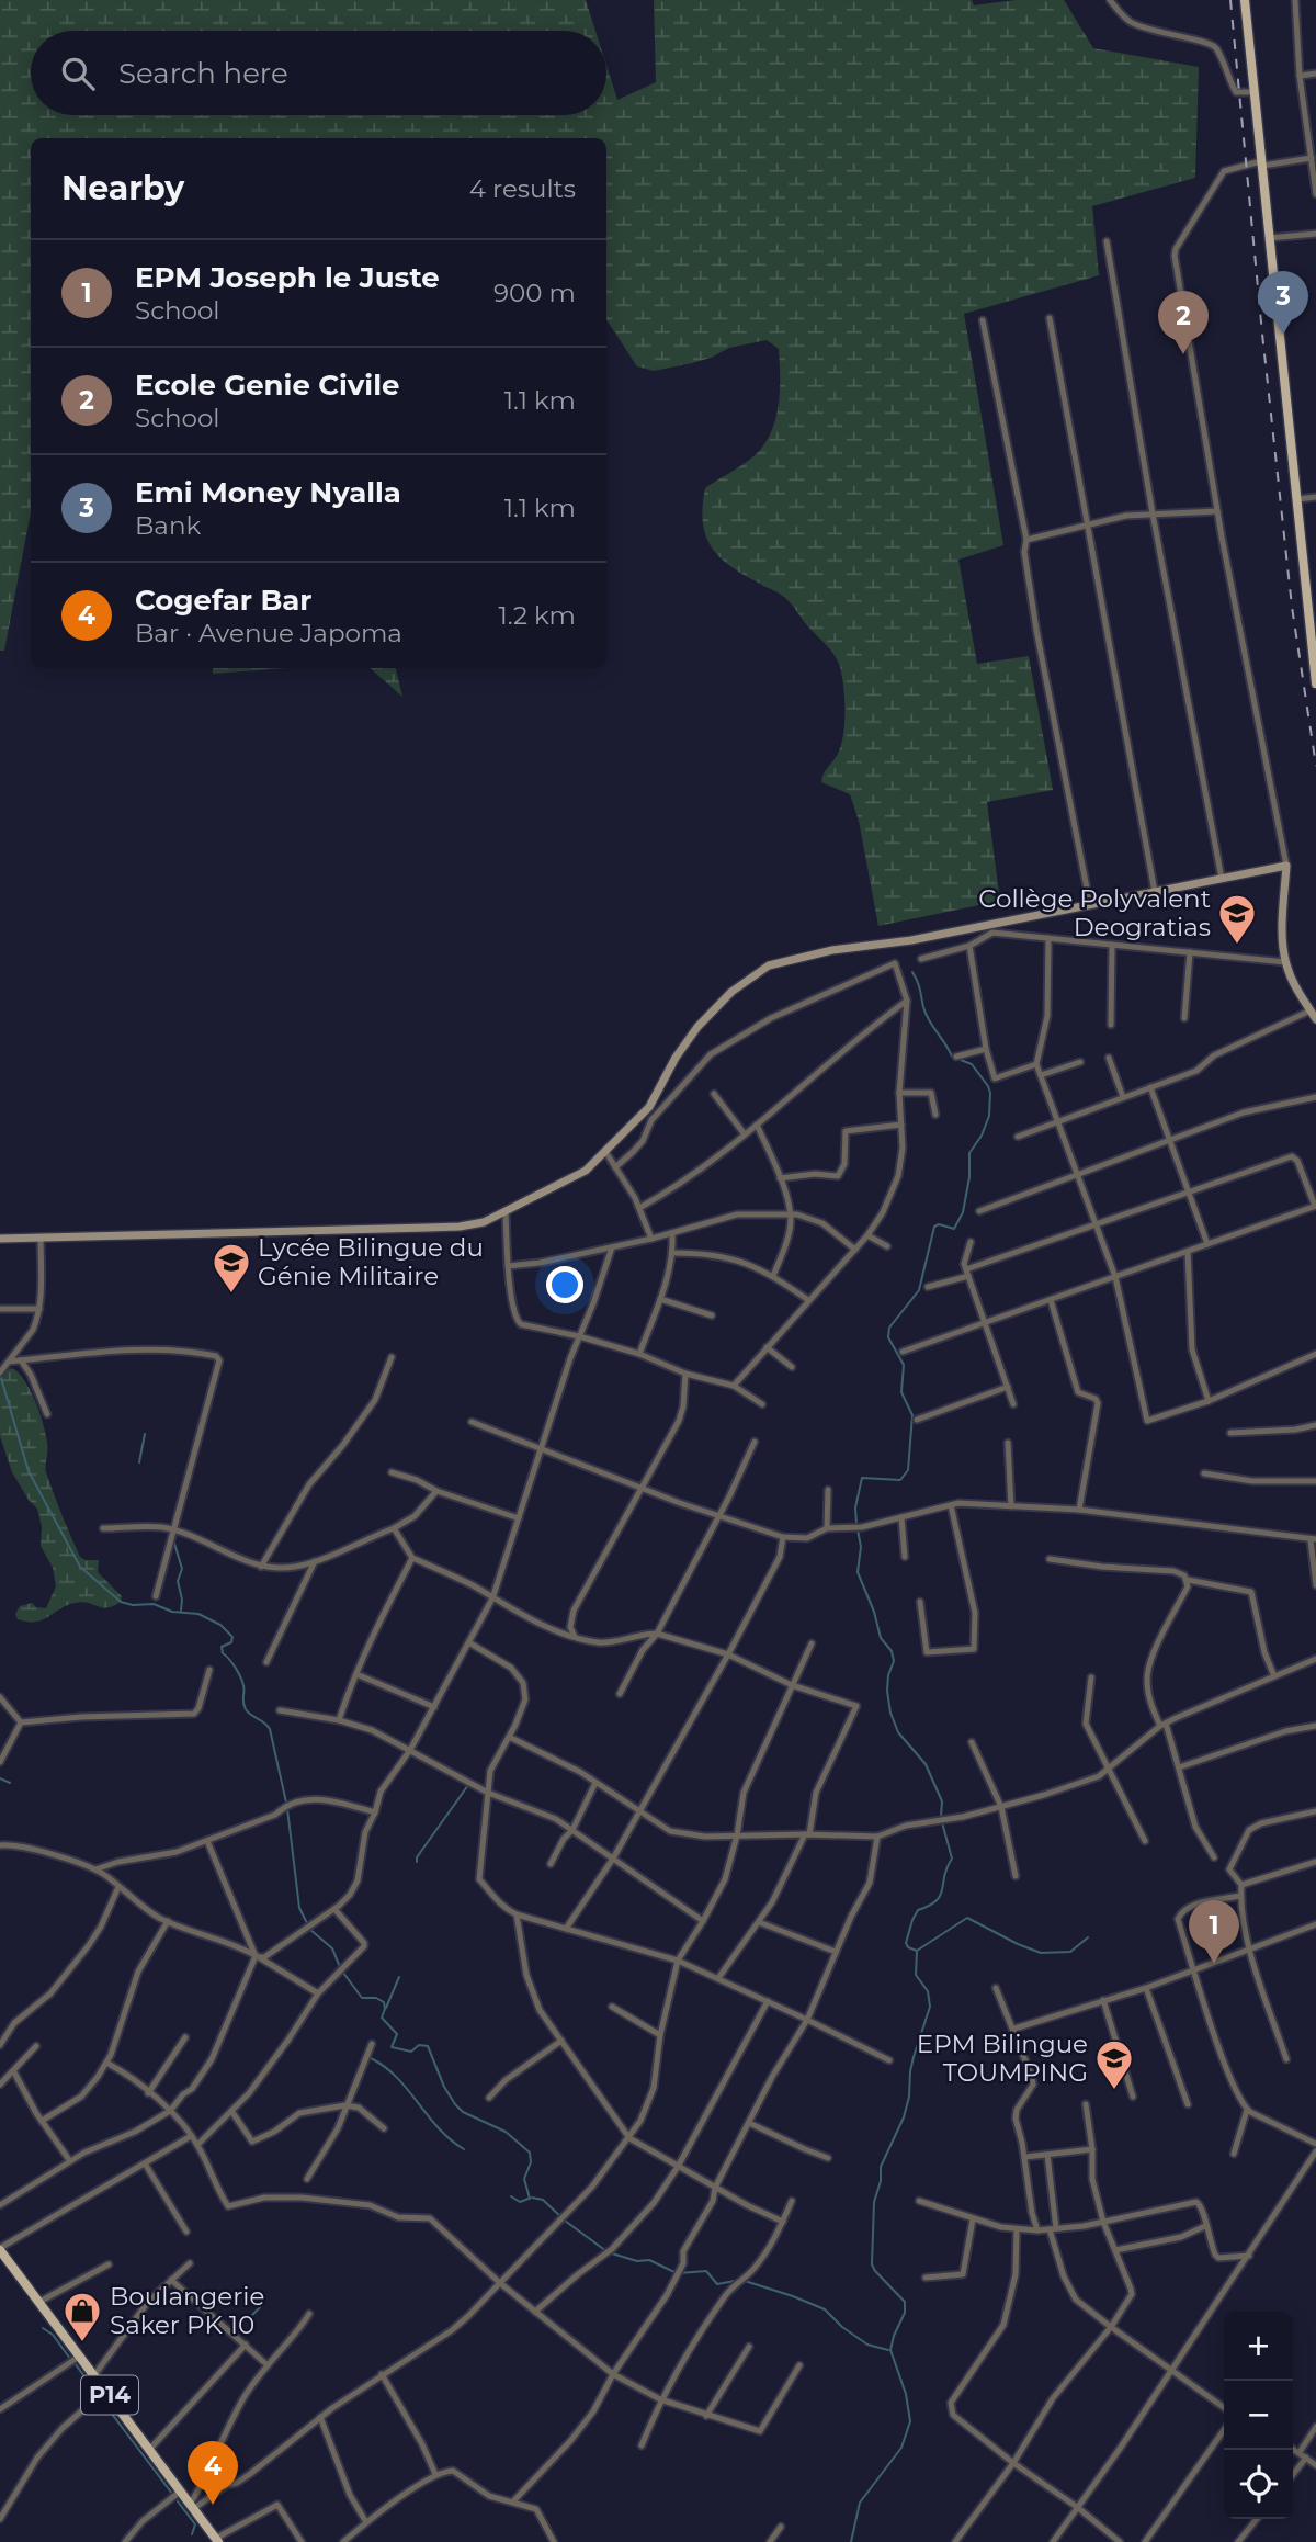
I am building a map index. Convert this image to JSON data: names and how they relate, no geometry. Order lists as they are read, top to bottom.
{
  "streets": {
    "main road": ["P14"]
  },
  "places": {
    "school or university": ["Collège Polyvalent Deogratias", "Lycée Bilingue du Génie Militaire", "EPM Bilingue TOUMPING"],
    "shop": ["Boulangerie Saker PK 10"]
  },
  "page": {
    "search": "Search here",
    "heading": ["Nearby", "4 results"],
    "list": [
      {
        "mark": "1",
        "name": "EPM Joseph le Juste",
        "note": "School",
        "value": "900 m"
      },
      {
        "mark": "2",
        "name": "Ecole Genie Civile",
        "note": "School",
        "value": "1.1 km"
      },
      {
        "mark": "3",
        "name": "Emi Money Nyalla",
        "note": "Bank",
        "value": "1.1 km"
      },
      {
        "mark": "4",
        "name": "Cogefar Bar",
        "note": "Bar · Avenue Japoma",
        "value": "1.2 km"
      }
    ],
    "pins": [
      "3",
      "2",
      "1",
      "4"
    ],
    "map_buttons": ["+", "−"]
  }
}
